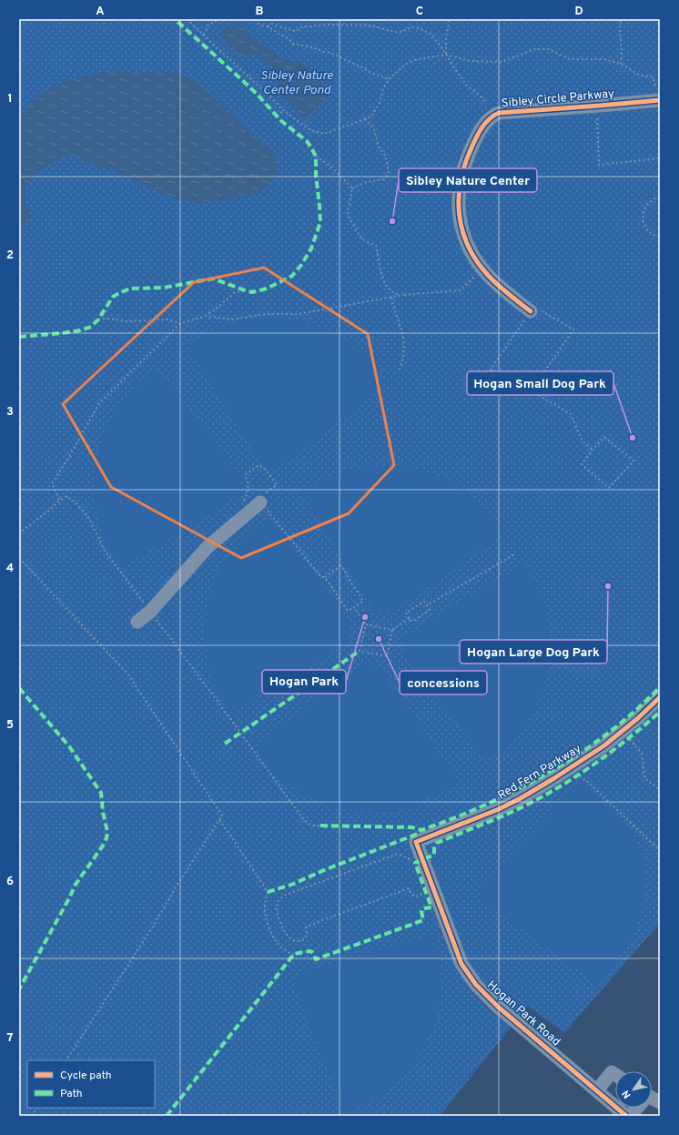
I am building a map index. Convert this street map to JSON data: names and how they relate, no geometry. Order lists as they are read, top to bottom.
{
  "streets": {
    "street": ["Sibley Circle Parkway", "Red Fern Parkway", "Hogan Park Road"]
  },
  "crossings": [
    ["Red Fern Parkway", "Hogan Park Road"]
  ],
  "water": ["Sibley Nature Center Pond"],
  "places": [
    "Sibley Nature Center",
    "Hogan Small Dog Park",
    "Hogan Large Dog Park",
    "Hogan Park",
    "concessions"
  ],
  "legend": ["Cycle path", "Path"],
  "north": "bottom left",
  "grid": {
    "columns": [
      "A",
      "B",
      "C",
      "D"
    ],
    "rows": [
      "1",
      "2",
      "3",
      "4",
      "5",
      "6",
      "7"
    ]
  }
}
